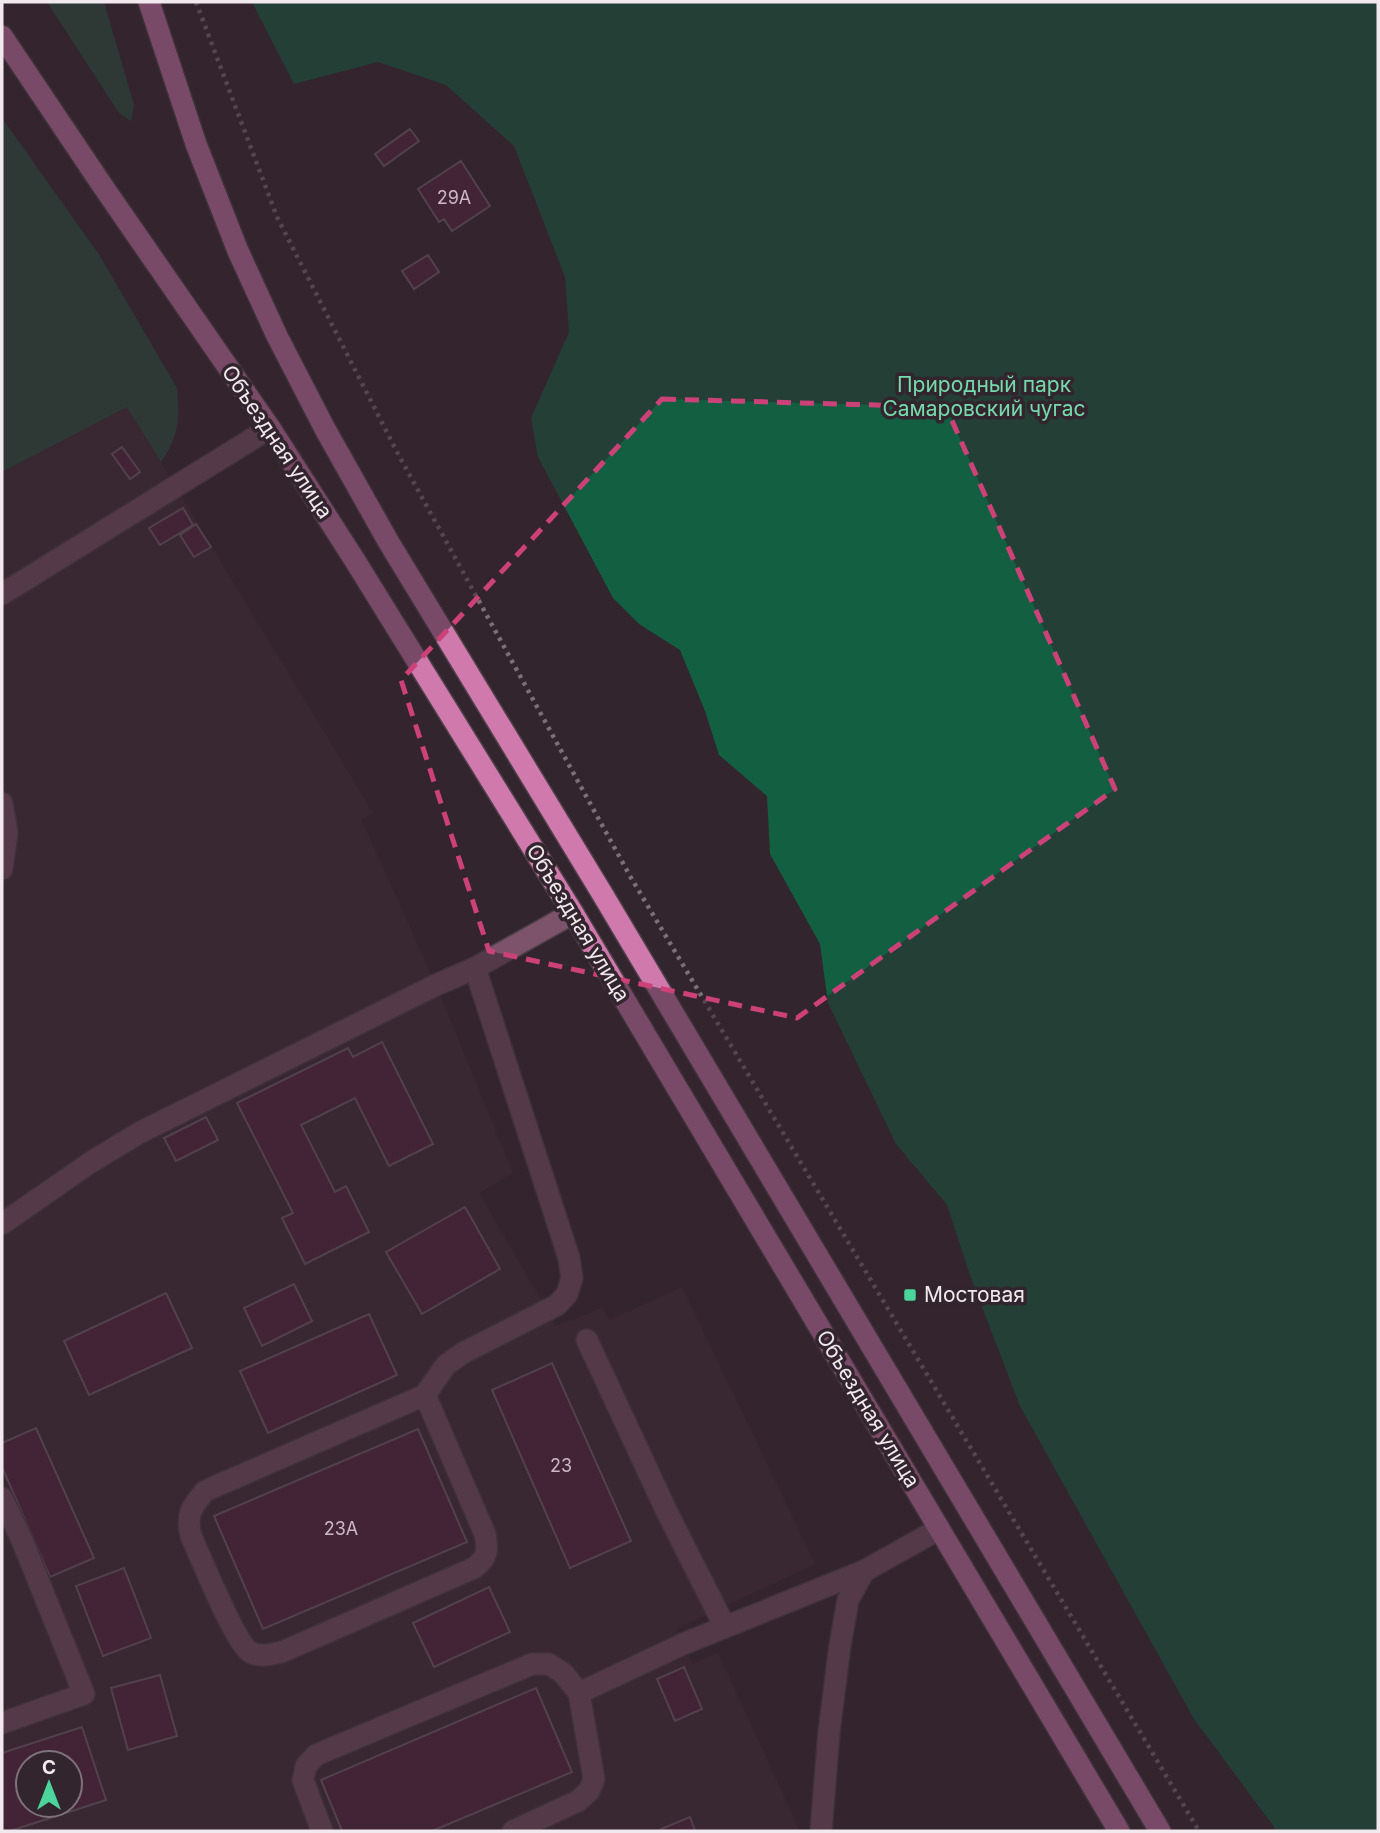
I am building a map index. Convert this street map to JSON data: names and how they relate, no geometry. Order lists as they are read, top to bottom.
{
  "streets": {
    "main road": ["Объездная улица"]
  },
  "parks": ["Природный парк Самаровский чугас"],
  "places": {
    "transit": ["Мостовая"]
  },
  "house_numbers": ["29А", "23", "23А"],
  "north": "top"
}
